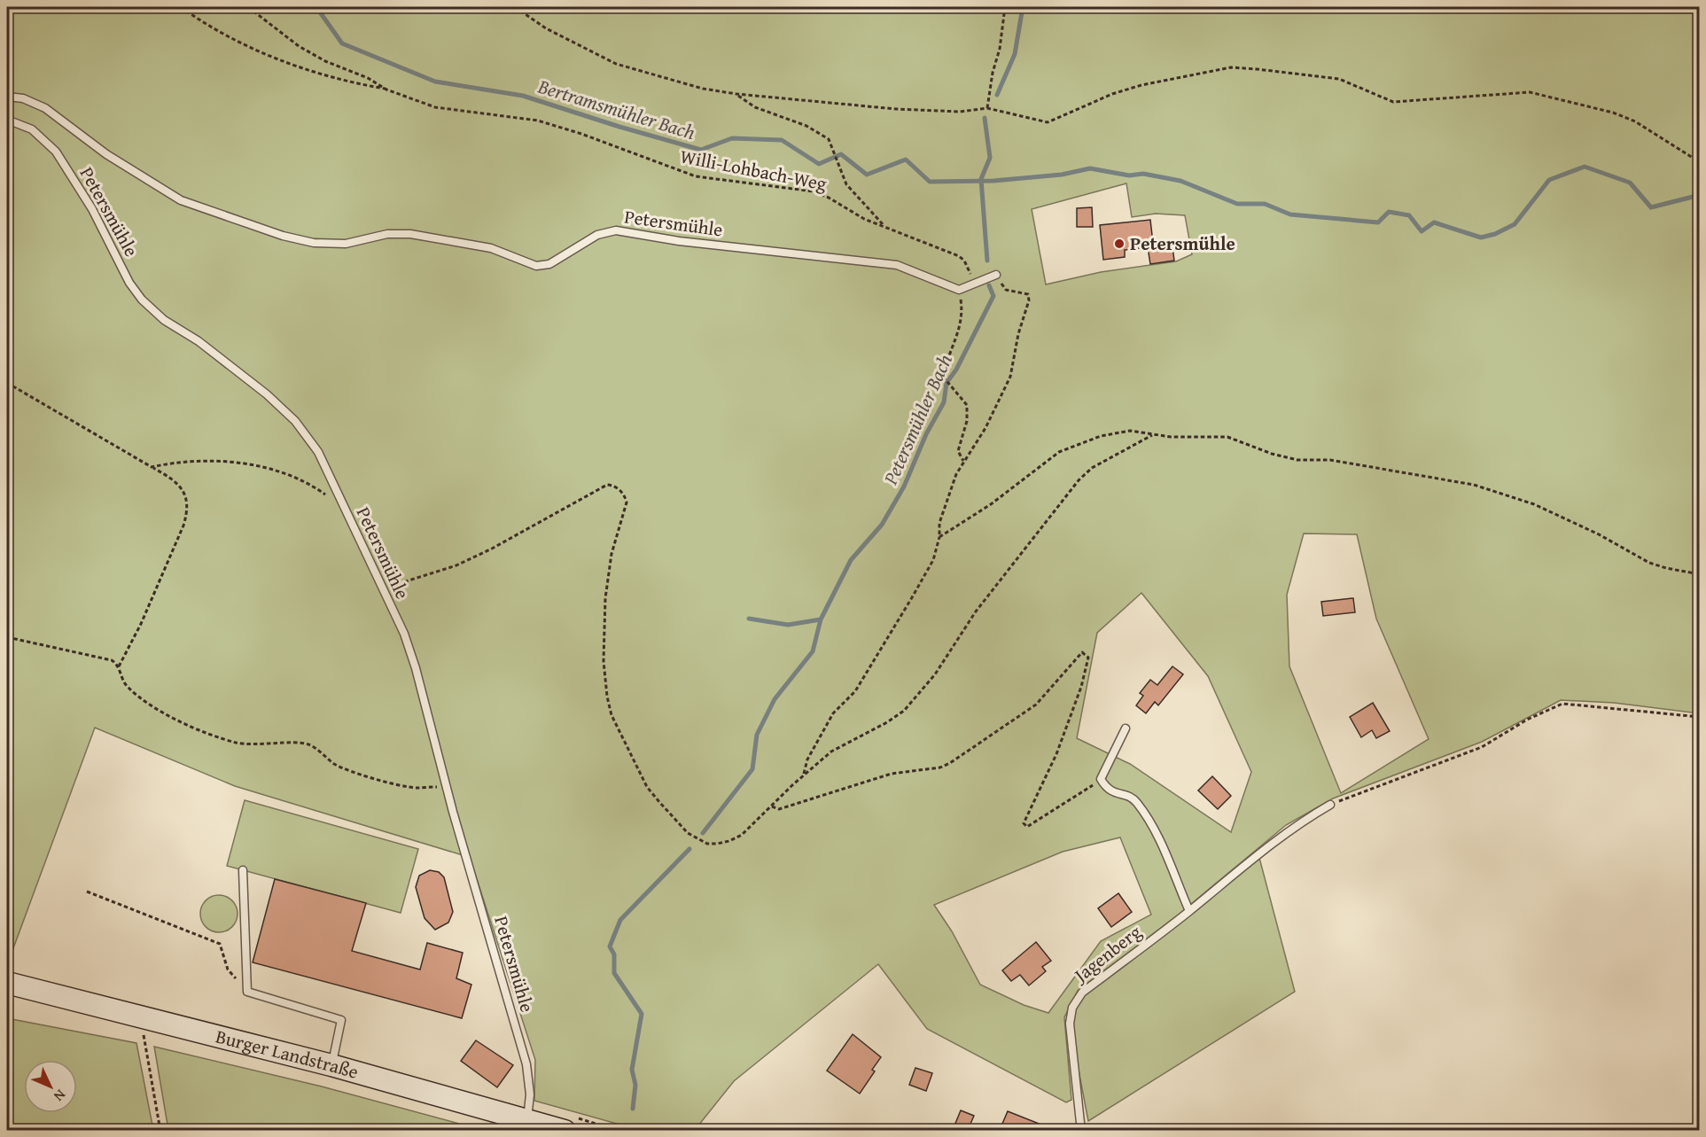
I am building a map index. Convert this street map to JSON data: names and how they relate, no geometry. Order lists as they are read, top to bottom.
{
  "streets": {
    "main road": ["Burger Landstraße"],
    "lane": ["Petersmühle", "Jagenberg"],
    "path": ["Willi-Lohbach-Weg"]
  },
  "crossings": [
    ["Petersmühle", "Burger Landstraße"]
  ],
  "water": ["Bertramsmühler Bach", "Petersmühler Bach"],
  "places": ["Petersmühle"],
  "north": "bottom right"
}
